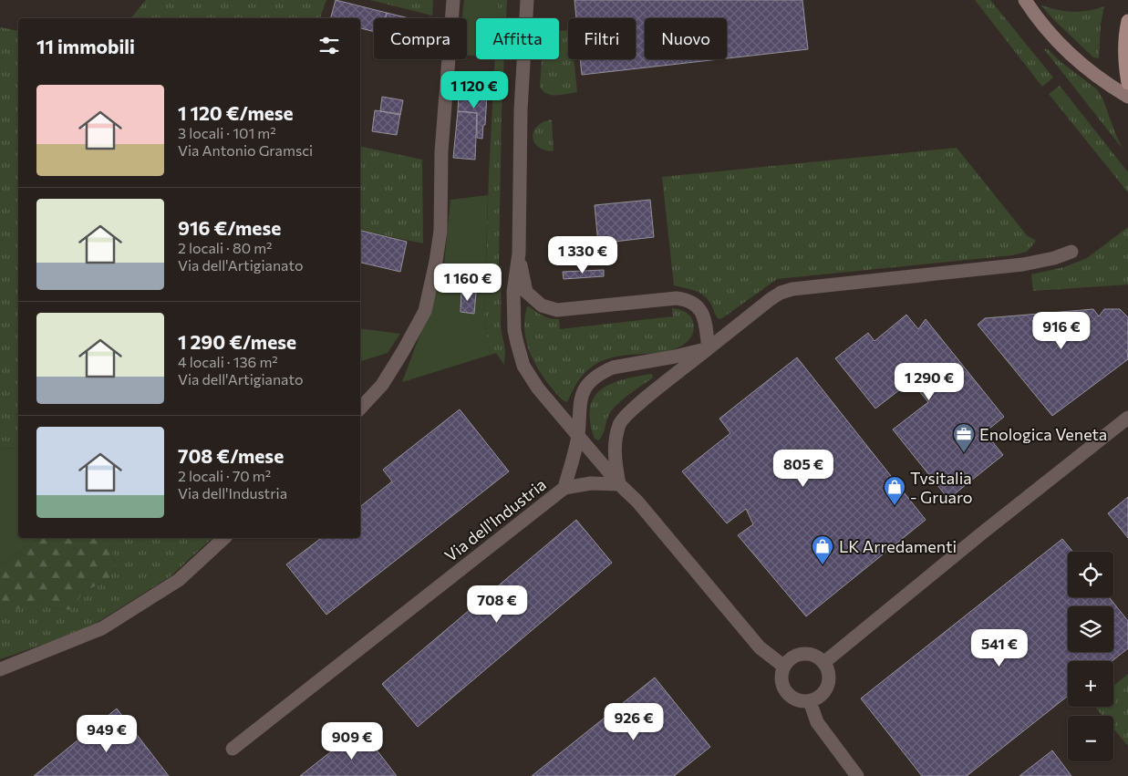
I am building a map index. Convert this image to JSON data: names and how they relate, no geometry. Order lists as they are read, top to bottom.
{
  "streets": {
    "street": ["Via dell'Industria"]
  },
  "places": {
    "office": ["Enologica Veneta"],
    "shop": ["Tvsitalia - Gruaro", "LK Arredamenti"]
  },
  "page": {
    "chip": [
      "Compra",
      "Affitta",
      "Filtri",
      "Nuovo"
    ],
    "heading": "11 immobili",
    "price": [
      "1 120 €",
      "1 330 €",
      "1 160 €",
      "916 €",
      "1 290 €",
      "805 €",
      "708 €",
      "541 €",
      "926 €",
      "949 €",
      "909 €"
    ],
    "list": [
      {
        "name": "1 120 €/mese",
        "note": "3 locali · 101 m² · Via Antonio Gramsci"
      },
      {
        "name": "916 €/mese",
        "note": "2 locali · 80 m² · Via dell'Artigianato"
      },
      {
        "name": "1 290 €/mese",
        "note": "4 locali · 136 m² · Via dell'Artigianato"
      },
      {
        "name": "708 €/mese",
        "note": "2 locali · 70 m² · Via dell'Industria"
      }
    ],
    "map_buttons": ["+", "−"]
  }
}
